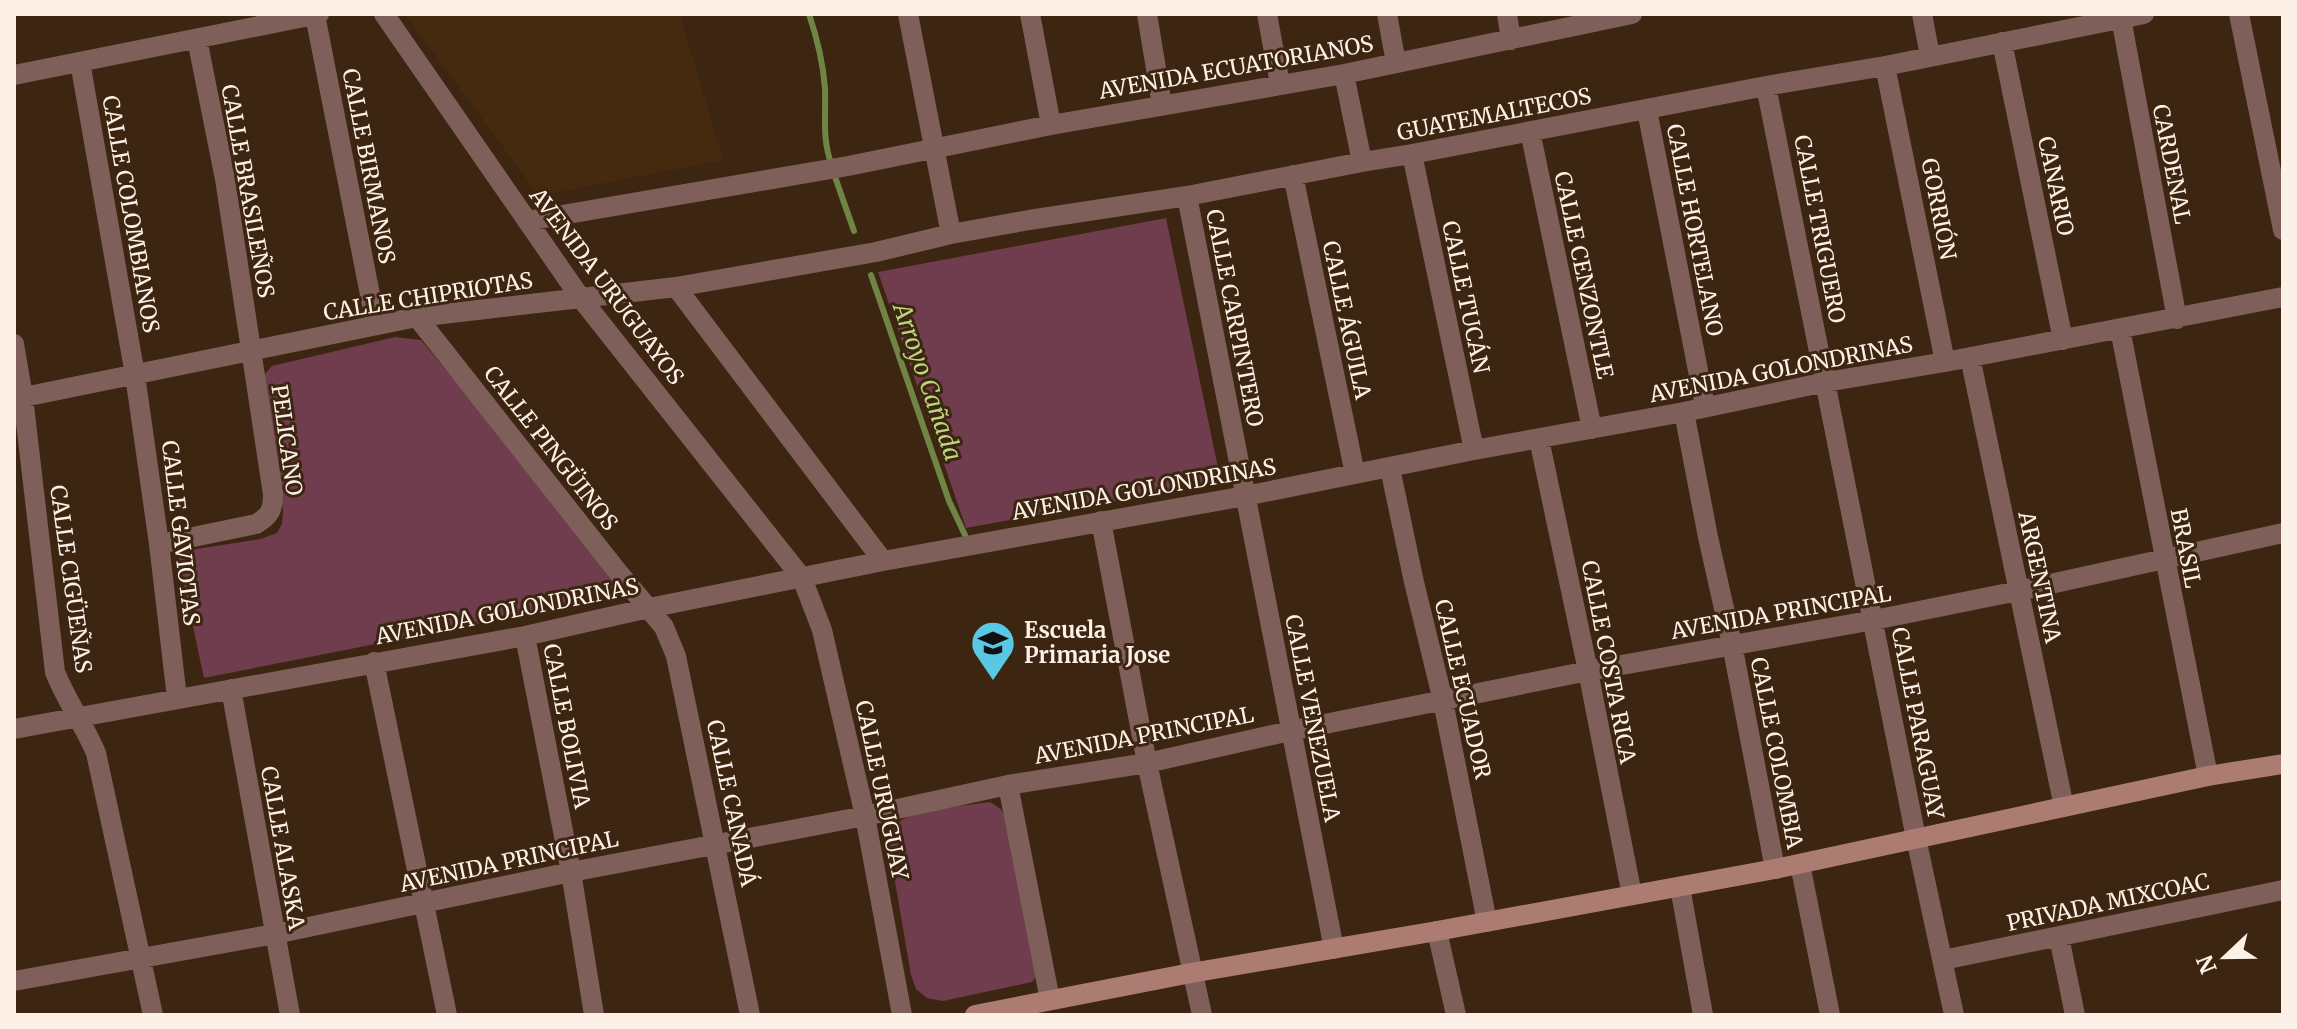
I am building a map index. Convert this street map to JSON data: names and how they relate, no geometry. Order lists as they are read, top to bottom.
{
  "streets": {
    "street": [
      "AVENIDA ECUATORIANOS",
      "GUATEMALTECOS",
      "CARDENAL",
      "CALLE BIRMANOS",
      "CANARIO",
      "CALLE BRASILEÑOS",
      "GORRIÓN",
      "CALLE COLOMBIANOS",
      "CALLE TRIGUERO",
      "CALLE HORTELANO",
      "CALLE CENZONTLE",
      "AVENIDA URUGUAYOS",
      "CALLE CHIPRIOTAS",
      "CALLE TUCÁN",
      "CALLE CARPINTERO",
      "CALLE ÁGUILA",
      "AVENIDA GOLONDRINAS",
      "PELICANO",
      "CALLE PINGÜINOS",
      "CALLE GAVIOTAS",
      "BRASIL",
      "ARGENTINA",
      "CALLE CIGÜEÑAS",
      "AVENIDA PRINCIPAL",
      "CALLE COSTA RICA",
      "CALLE ECUADOR",
      "CALLE VENEZUELA",
      "CALLE PARAGUAY",
      "CALLE BOLIVIA",
      "CALLE COLOMBIA",
      "CALLE URUGUAY",
      "CALLE CANADÁ",
      "CALLE ALASKA",
      "PRIVADA MIXCOAC"
    ]
  },
  "crossings": [
    ["AVENIDA ECUATORIANOS", "AVENIDA URUGUAYOS"],
    ["GUATEMALTECOS", "CARDENAL"],
    ["GUATEMALTECOS", "CANARIO"],
    ["GUATEMALTECOS", "GORRIÓN"],
    ["GUATEMALTECOS", "CALLE TRIGUERO"],
    ["GUATEMALTECOS", "CALLE HORTELANO"],
    ["GUATEMALTECOS", "CALLE CENZONTLE"],
    ["GUATEMALTECOS", "CALLE CHIPRIOTAS"],
    ["GUATEMALTECOS", "CALLE TUCÁN"],
    ["GUATEMALTECOS", "CALLE CARPINTERO"],
    ["GUATEMALTECOS", "CALLE ÁGUILA"],
    ["CARDENAL", "AVENIDA GOLONDRINAS"],
    ["CALLE BIRMANOS", "CALLE CHIPRIOTAS"],
    ["CANARIO", "AVENIDA GOLONDRINAS"],
    ["CALLE BRASILEÑOS", "CALLE CHIPRIOTAS"],
    ["CALLE BRASILEÑOS", "PELICANO"],
    ["GORRIÓN", "AVENIDA GOLONDRINAS"],
    ["CALLE COLOMBIANOS", "CALLE CHIPRIOTAS"],
    ["CALLE COLOMBIANOS", "CALLE GAVIOTAS"],
    ["CALLE TRIGUERO", "AVENIDA GOLONDRINAS"],
    ["CALLE TRIGUERO", "CALLE PARAGUAY"],
    ["CALLE HORTELANO", "AVENIDA GOLONDRINAS"],
    ["CALLE CENZONTLE", "AVENIDA GOLONDRINAS"],
    ["AVENIDA URUGUAYOS", "CALLE CHIPRIOTAS"],
    ["AVENIDA URUGUAYOS", "AVENIDA GOLONDRINAS"],
    ["AVENIDA URUGUAYOS", "CALLE URUGUAY"],
    ["CALLE CHIPRIOTAS", "PELICANO"],
    ["CALLE CHIPRIOTAS", "CALLE PINGÜINOS"],
    ["CALLE CHIPRIOTAS", "CALLE GAVIOTAS"],
    ["CALLE CHIPRIOTAS", "CALLE CIGÜEÑAS"],
    ["CALLE TUCÁN", "AVENIDA GOLONDRINAS"],
    ["CALLE CARPINTERO", "AVENIDA GOLONDRINAS"],
    ["CALLE CARPINTERO", "CALLE VENEZUELA"],
    ["CALLE ÁGUILA", "AVENIDA GOLONDRINAS"],
    ["AVENIDA GOLONDRINAS", "CALLE PINGÜINOS"],
    ["AVENIDA GOLONDRINAS", "CALLE GAVIOTAS"],
    ["AVENIDA GOLONDRINAS", "BRASIL"],
    ["AVENIDA GOLONDRINAS", "ARGENTINA"],
    ["AVENIDA GOLONDRINAS", "CALLE CIGÜEÑAS"],
    ["AVENIDA GOLONDRINAS", "CALLE COSTA RICA"],
    ["AVENIDA GOLONDRINAS", "CALLE ECUADOR"],
    ["AVENIDA GOLONDRINAS", "CALLE VENEZUELA"],
    ["AVENIDA GOLONDRINAS", "CALLE PARAGUAY"],
    ["AVENIDA GOLONDRINAS", "CALLE BOLIVIA"],
    ["AVENIDA GOLONDRINAS", "CALLE COLOMBIA"],
    ["AVENIDA GOLONDRINAS", "CALLE URUGUAY"],
    ["AVENIDA GOLONDRINAS", "CALLE CANADÁ"],
    ["AVENIDA GOLONDRINAS", "CALLE ALASKA"],
    ["PELICANO", "CALLE GAVIOTAS"],
    ["CALLE PINGÜINOS", "CALLE CANADÁ"],
    ["BRASIL", "AVENIDA PRINCIPAL"],
    ["ARGENTINA", "AVENIDA PRINCIPAL"],
    ["CALLE CIGÜEÑAS", "AVENIDA PRINCIPAL"],
    ["AVENIDA PRINCIPAL", "CALLE COSTA RICA"],
    ["AVENIDA PRINCIPAL", "CALLE ECUADOR"],
    ["AVENIDA PRINCIPAL", "CALLE VENEZUELA"],
    ["AVENIDA PRINCIPAL", "CALLE PARAGUAY"],
    ["AVENIDA PRINCIPAL", "CALLE BOLIVIA"],
    ["AVENIDA PRINCIPAL", "CALLE COLOMBIA"],
    ["AVENIDA PRINCIPAL", "CALLE URUGUAY"],
    ["AVENIDA PRINCIPAL", "CALLE CANADÁ"],
    ["AVENIDA PRINCIPAL", "CALLE ALASKA"],
    ["CALLE PARAGUAY", "PRIVADA MIXCOAC"]
  ],
  "water": ["Arroyo Cañada"],
  "places": {
    "school or university": ["Escuela Primaria Jose"]
  },
  "north": "left"
}
